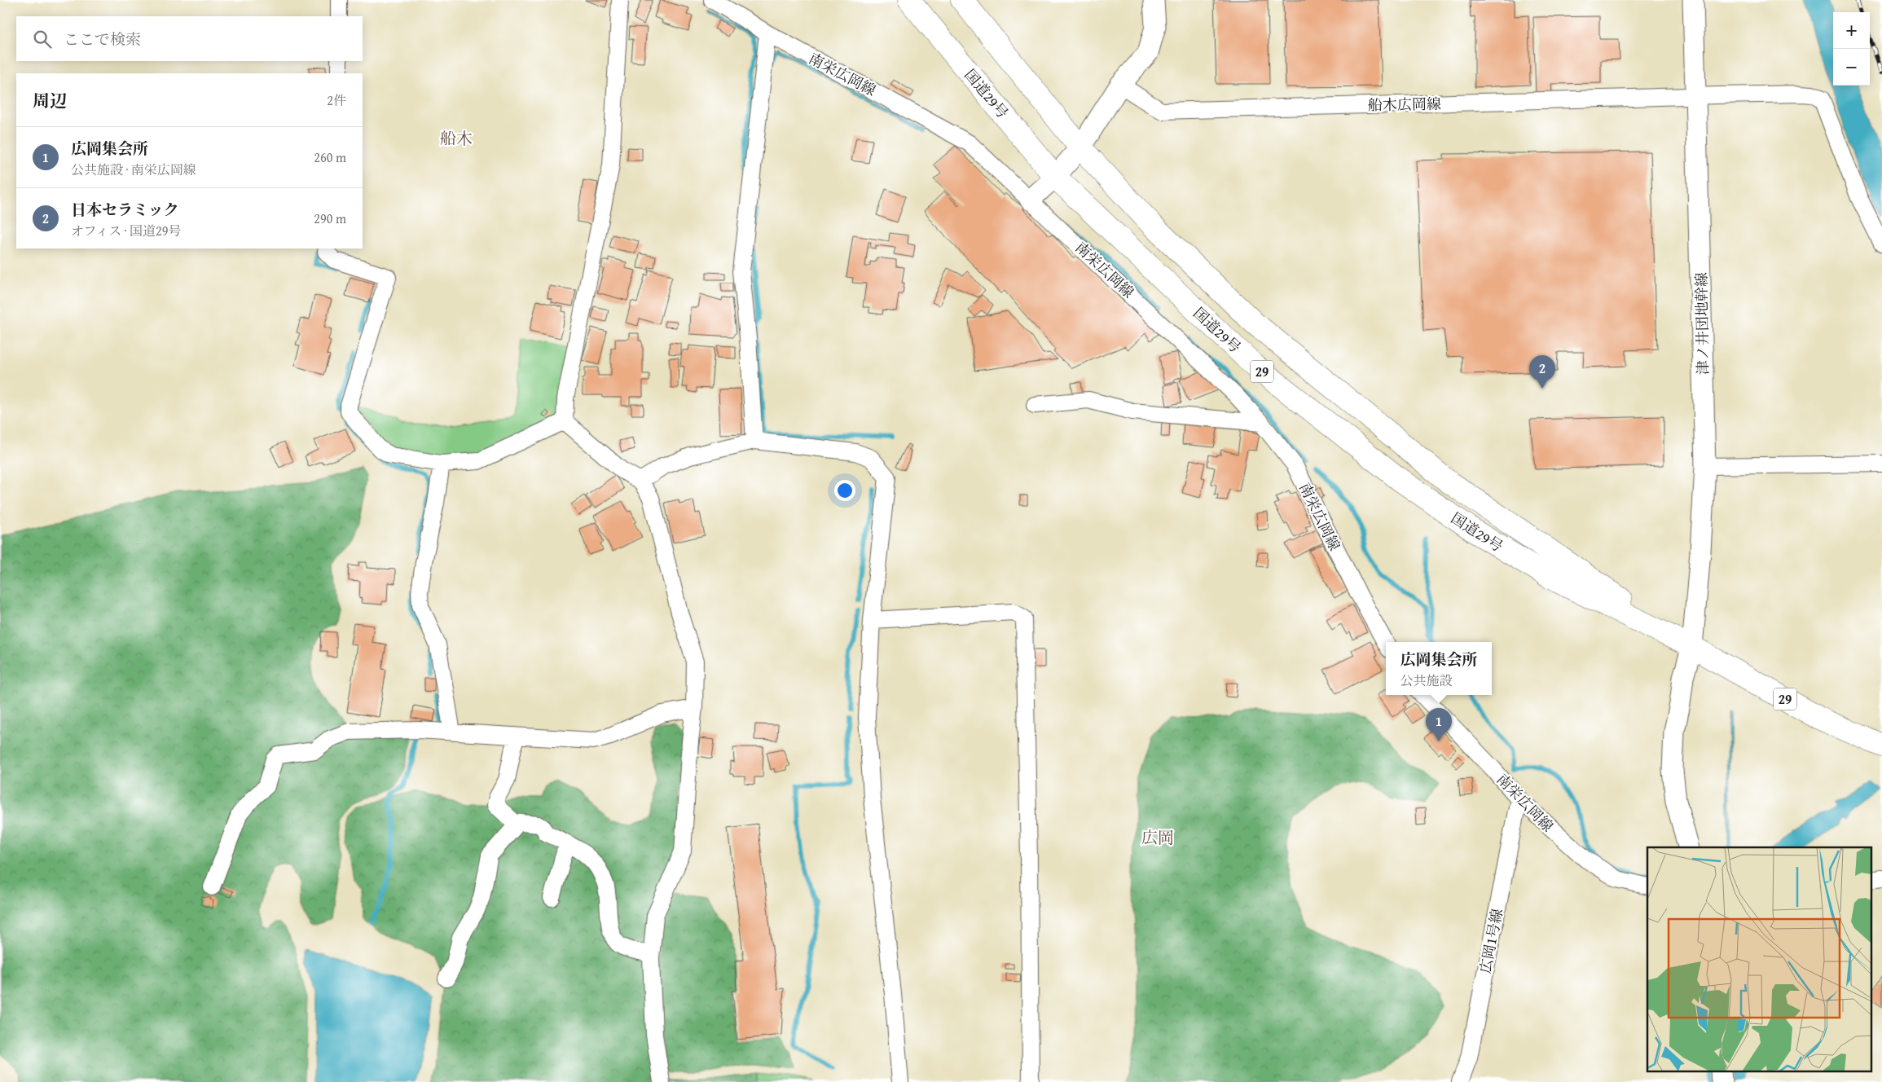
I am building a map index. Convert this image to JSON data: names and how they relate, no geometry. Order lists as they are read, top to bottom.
{
  "streets": {
    "highway": ["国道29号", "29"],
    "street": [
      "南栄広岡線",
      "船木広岡線",
      "津ノ井団地幹線",
      "広岡1号線"
    ]
  },
  "crossings": [
    ["南栄広岡線", "広岡1号線"],
    ["国道29号", "津ノ井団地幹線"],
    ["船木広岡線", "津ノ井団地幹線"]
  ],
  "districts": ["船木", "広岡"],
  "page": {
    "map_buttons": ["+", "−"],
    "search": "ここで検索",
    "heading": ["周辺", "2件"],
    "list": [
      {
        "mark": "1",
        "name": "広岡集会所",
        "note": "公共施設 · 南栄広岡線",
        "value": "260 m"
      },
      {
        "mark": "2",
        "name": "日本セラミック",
        "note": "オフィス · 国道29号",
        "value": "290 m"
      }
    ],
    "pins": ["2", "1"],
    "popup": ["広岡集会所", "公共施設"]
  }
}
